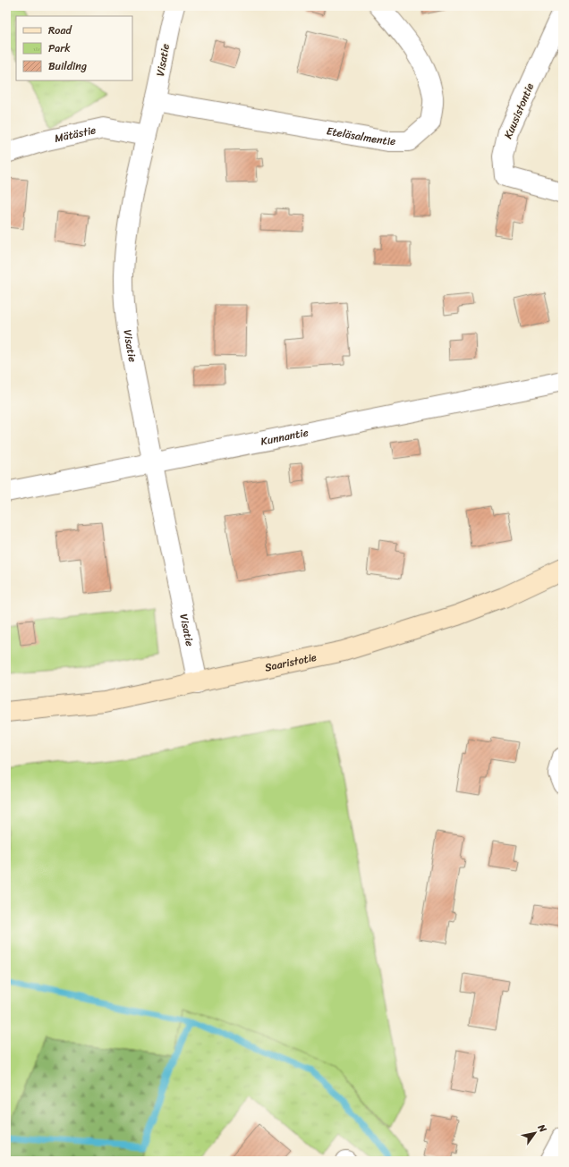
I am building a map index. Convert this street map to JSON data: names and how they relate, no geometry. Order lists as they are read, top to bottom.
{
  "streets": {
    "main road": ["Saaristotie"],
    "street": [
      "Visatie",
      "Kuusistontie",
      "Mätästie",
      "Eteläsalmentie",
      "Kunnantie"
    ]
  },
  "crossings": [
    ["Visatie", "Mätästie"],
    ["Visatie", "Eteläsalmentie"],
    ["Visatie", "Kunnantie"],
    ["Visatie", "Saaristotie"]
  ],
  "legend": ["Road", "Park", "Building"],
  "north": "top right"
}
